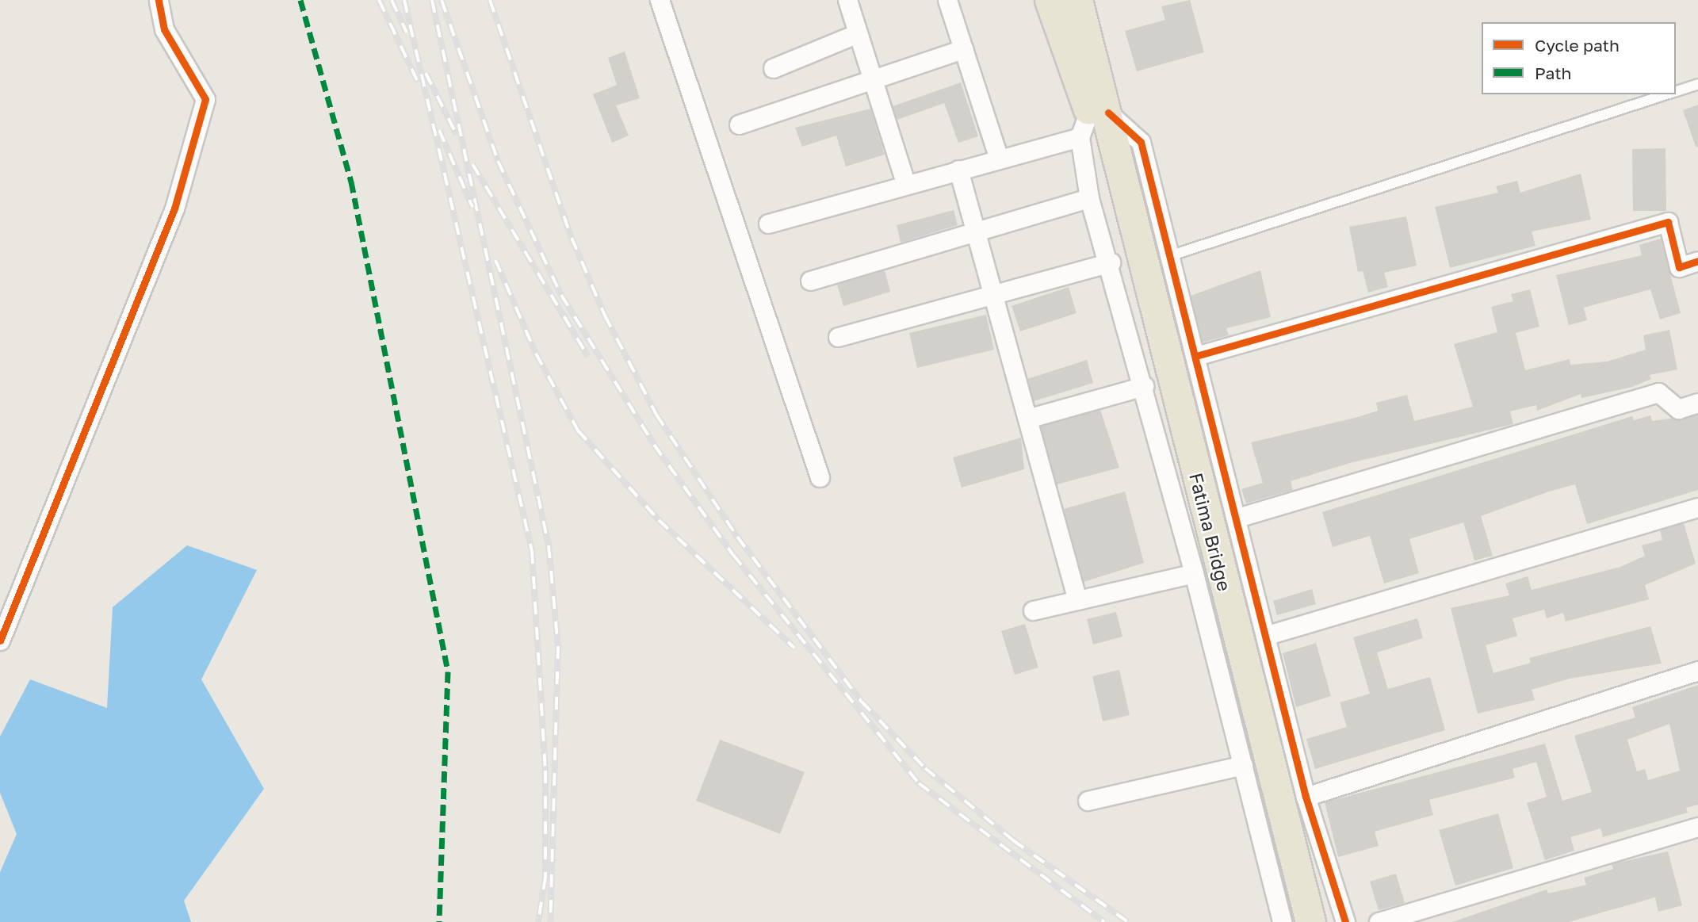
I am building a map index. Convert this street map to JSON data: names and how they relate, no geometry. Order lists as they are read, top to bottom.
{
  "streets": {
    "main road": ["Fatima Bridge"]
  },
  "legend": ["Cycle path", "Path"]
}
